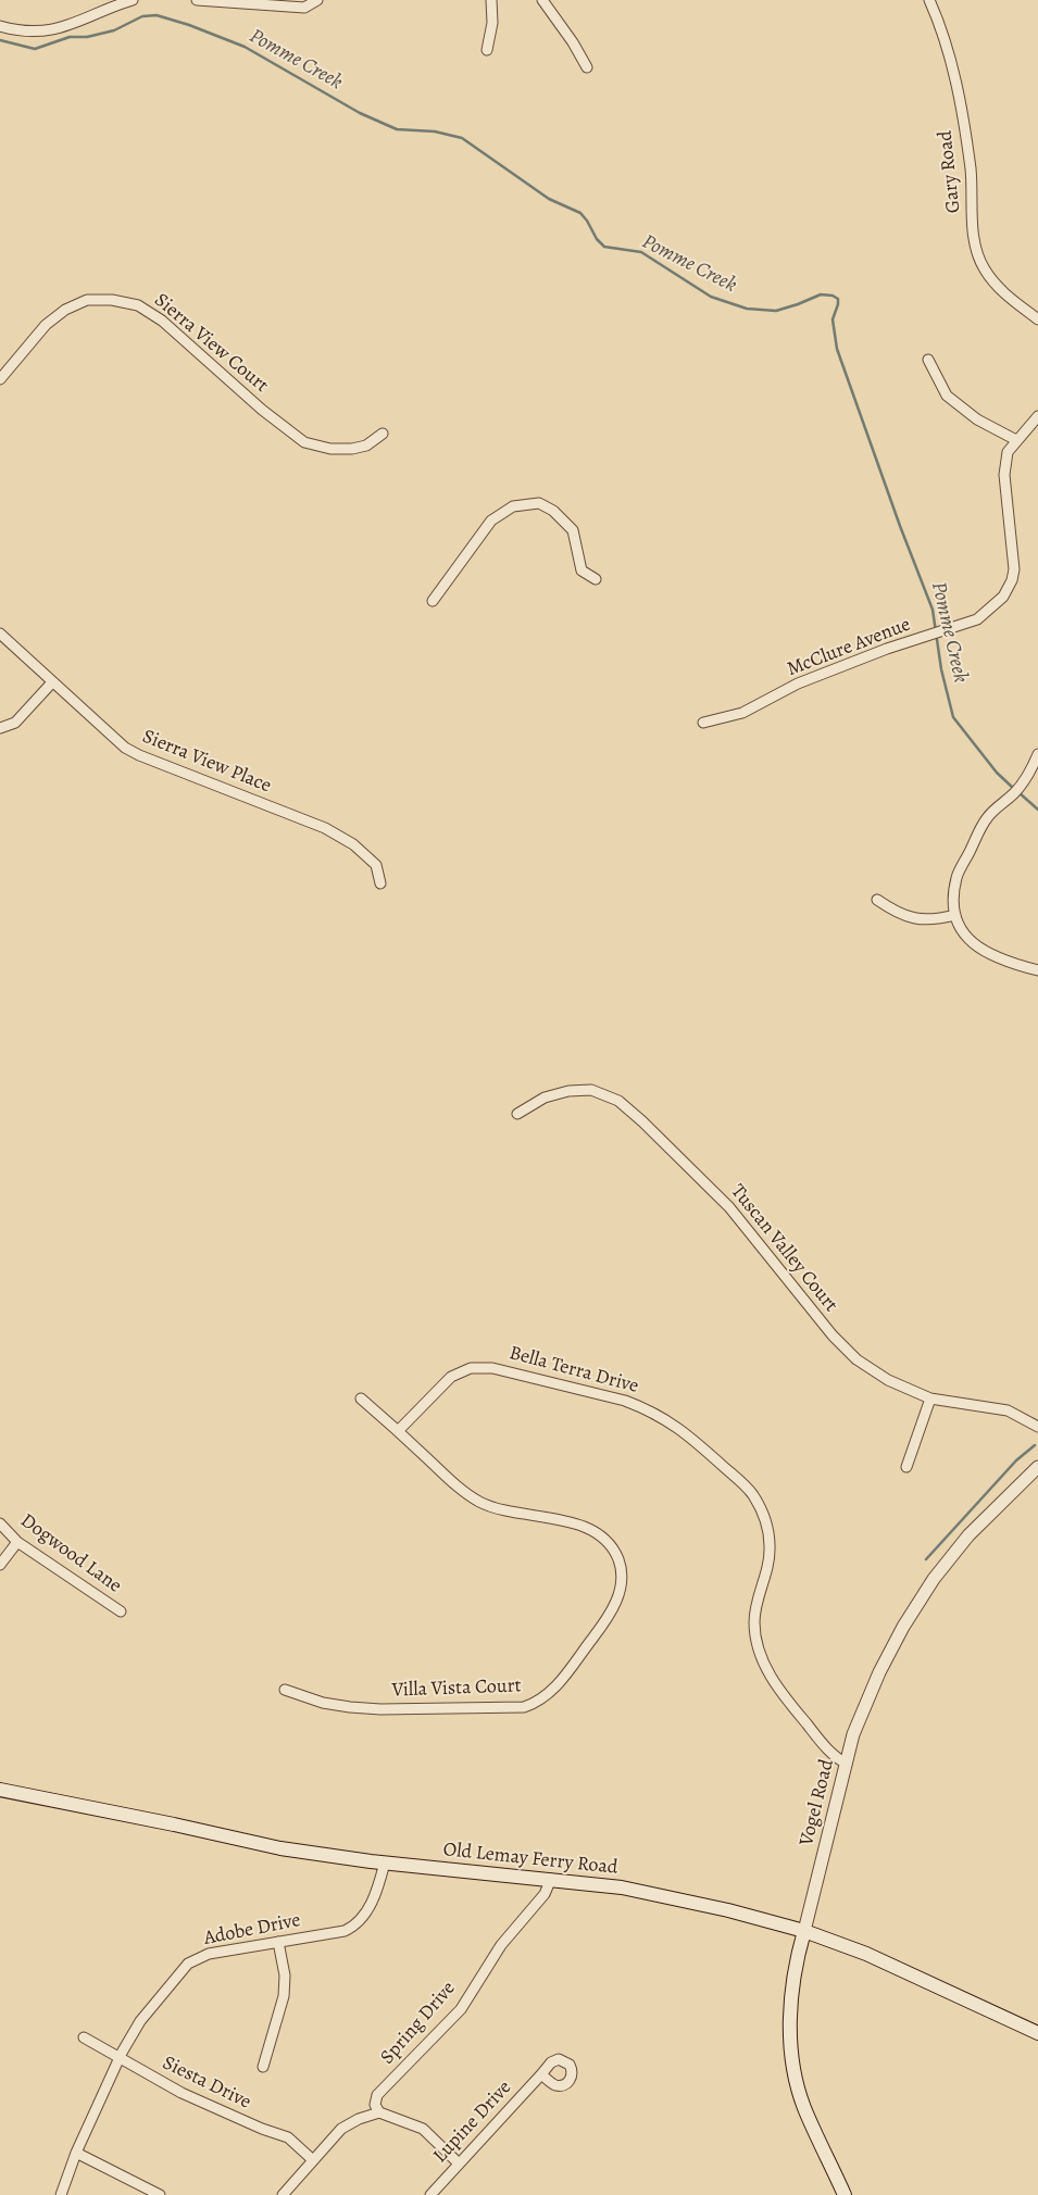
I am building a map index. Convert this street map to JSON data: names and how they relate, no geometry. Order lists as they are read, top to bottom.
{
  "streets": {
    "main road": ["Vogel Road", "Old Lemay Ferry Road"],
    "street": [
      "Gary Road",
      "Sierra View Court",
      "McClure Avenue",
      "Sierra View Place",
      "Tuscan Valley Court",
      "Bella Terra Drive",
      "Dogwood Lane",
      "Villa Vista Court",
      "Adobe Drive",
      "Spring Drive",
      "Siesta Drive",
      "Lupine Drive"
    ]
  },
  "crossings": [
    ["Bella Terra Drive", "Villa Vista Court"],
    ["Bella Terra Drive", "Vogel Road"],
    ["Vogel Road", "Old Lemay Ferry Road"],
    ["Old Lemay Ferry Road", "Adobe Drive"],
    ["Old Lemay Ferry Road", "Spring Drive"],
    ["Adobe Drive", "Siesta Drive"]
  ],
  "water": ["Pomme Creek"]
}
